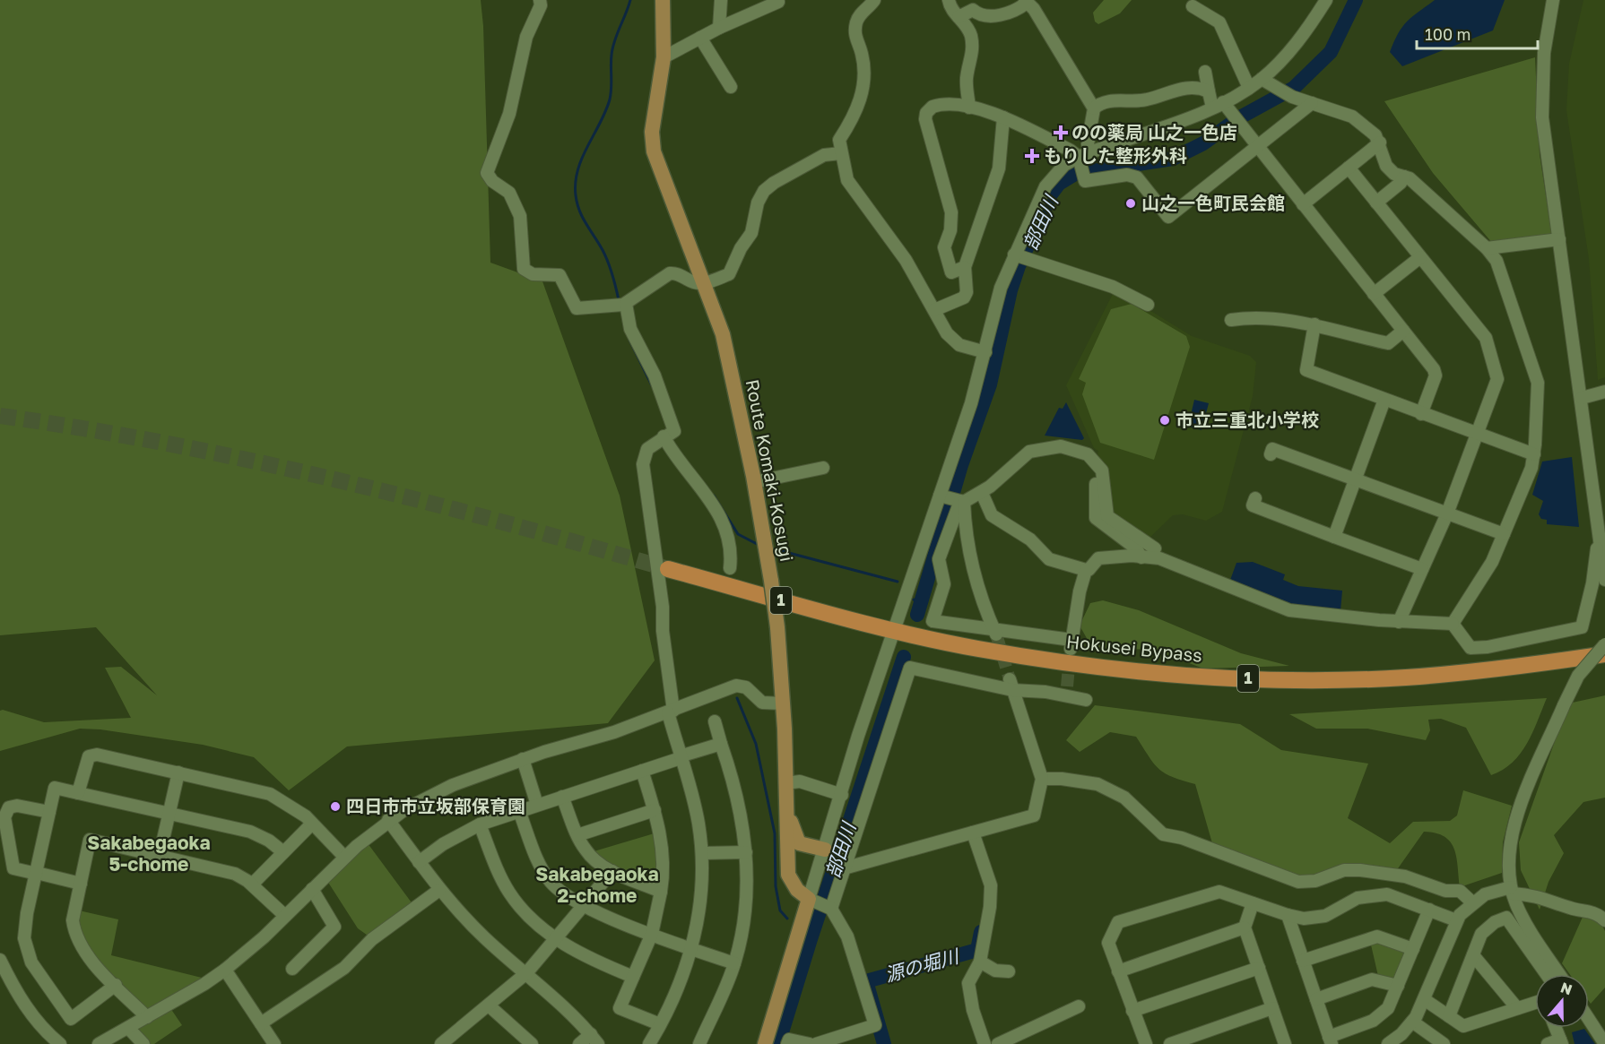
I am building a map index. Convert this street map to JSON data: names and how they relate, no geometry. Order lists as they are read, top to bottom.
{
  "streets": {
    "highway": ["1", "Hokusei Bypass"],
    "main road": ["Route Komaki-Kosugi"]
  },
  "districts": ["Sakabegaoka 5-chome", "Sakabegaoka 2-chome"],
  "water": ["部田川", "源の堀川"],
  "places": {
    "health": ["のの薬局 山之一色店", "もりした整形外科"],
    "other": ["山之一色町民会館", "市立三重北小学校", "四日市市立坂部保育園"]
  },
  "scale_bar": "100 m",
  "north": "top"
}
